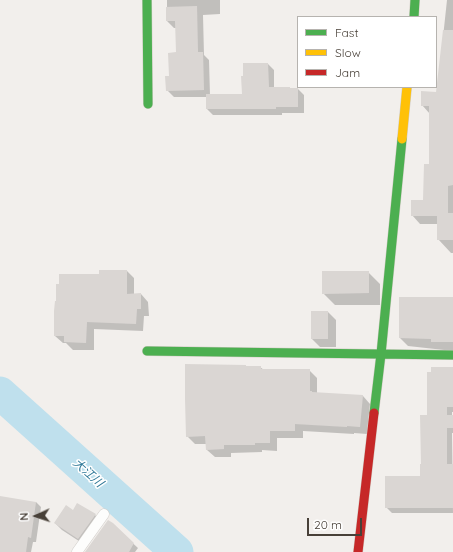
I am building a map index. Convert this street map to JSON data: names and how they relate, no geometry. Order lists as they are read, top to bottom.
{
  "water": ["大江川"],
  "legend": ["Fast", "Slow", "Jam"],
  "scale_bar": "20 m",
  "north": "left"
}
